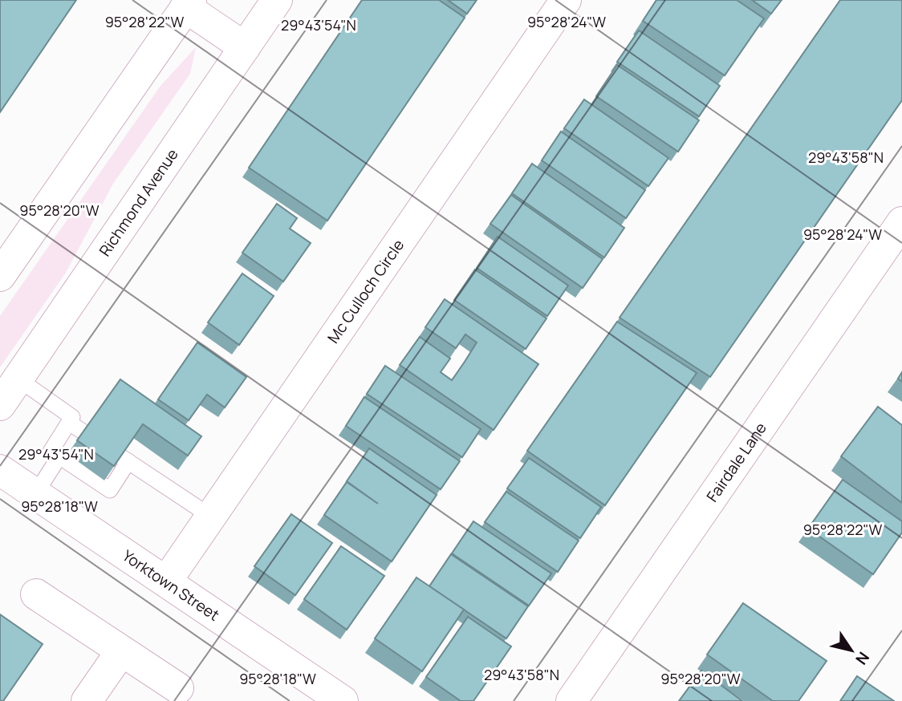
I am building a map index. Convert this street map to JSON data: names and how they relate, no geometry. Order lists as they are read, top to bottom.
{
  "streets": {
    "street": [
      "Richmond Avenue",
      "Mc Culloch Circle",
      "Fairdale Lane",
      "Yorktown Street"
    ]
  },
  "crossings": [
    ["Mc Culloch Circle", "Yorktown Street"]
  ],
  "north": "bottom right",
  "coordinates": [
    "95°28'22\"W",
    "95°28'24\"W",
    "29°43'54\"N",
    "29°43'58\"N",
    "95°28'20\"W",
    "95°28'18\"W"
  ]
}
